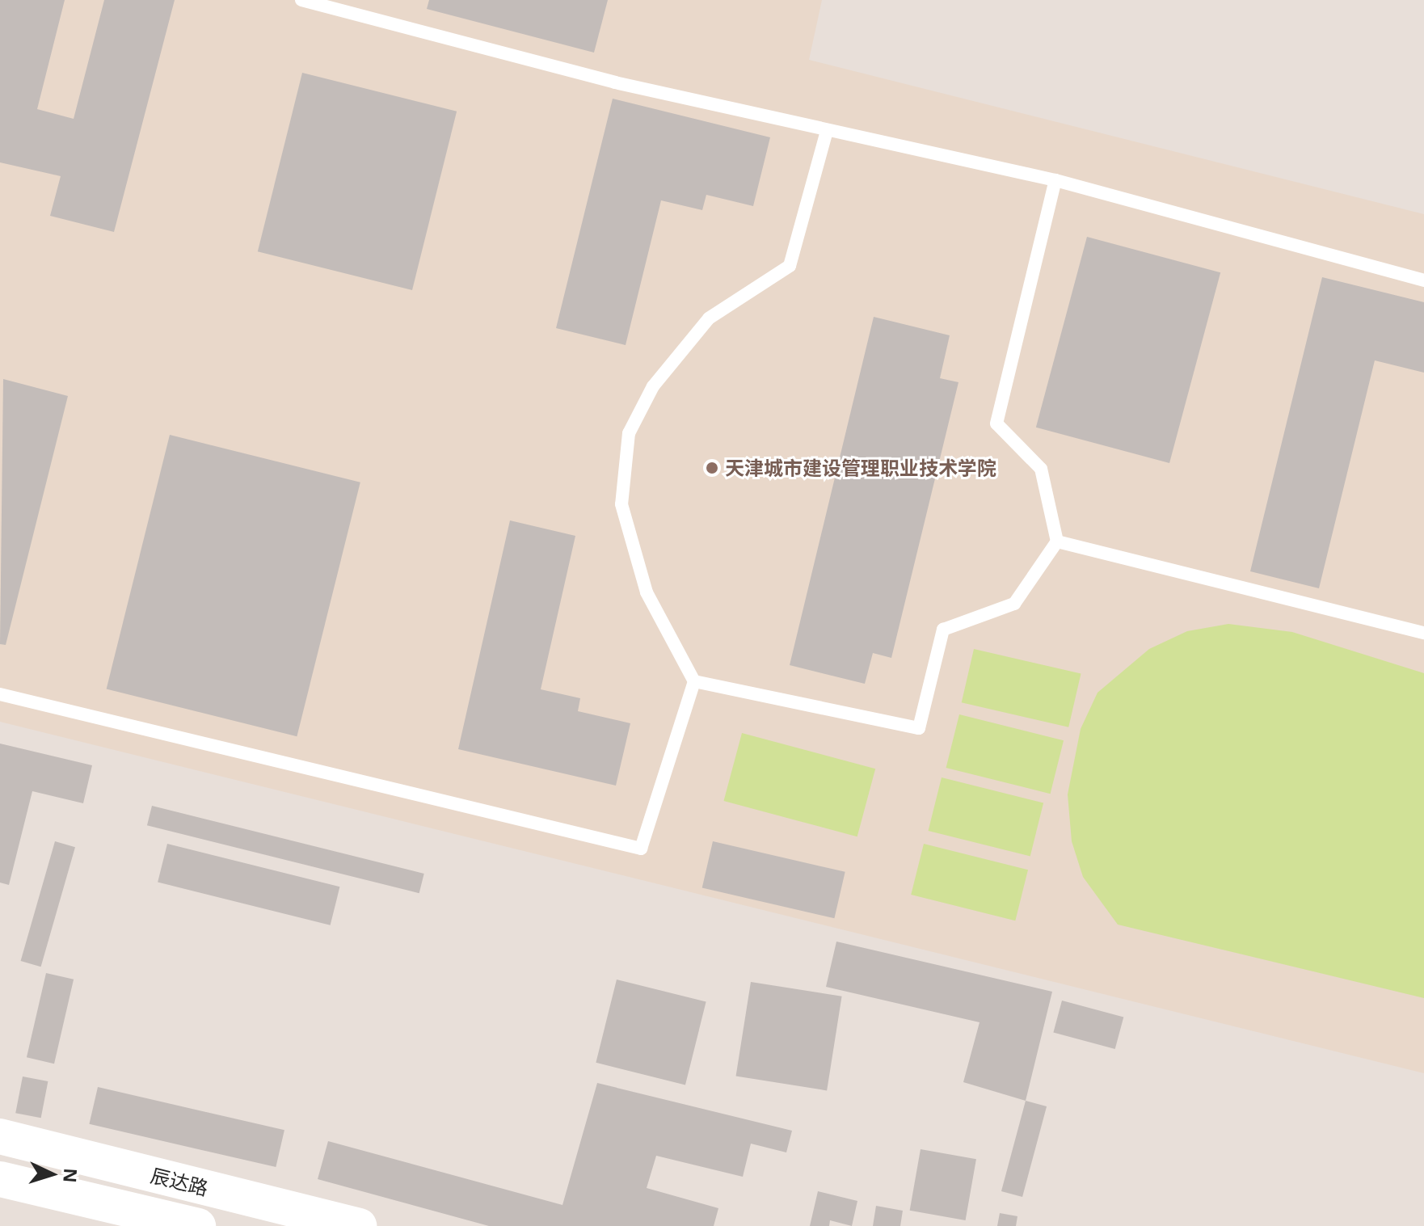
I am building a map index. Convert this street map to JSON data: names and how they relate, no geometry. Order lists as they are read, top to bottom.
{
  "streets": {
    "street": ["辰达路"]
  },
  "places": ["天津城市建设管理职业技术学院"],
  "north": "right"
}
